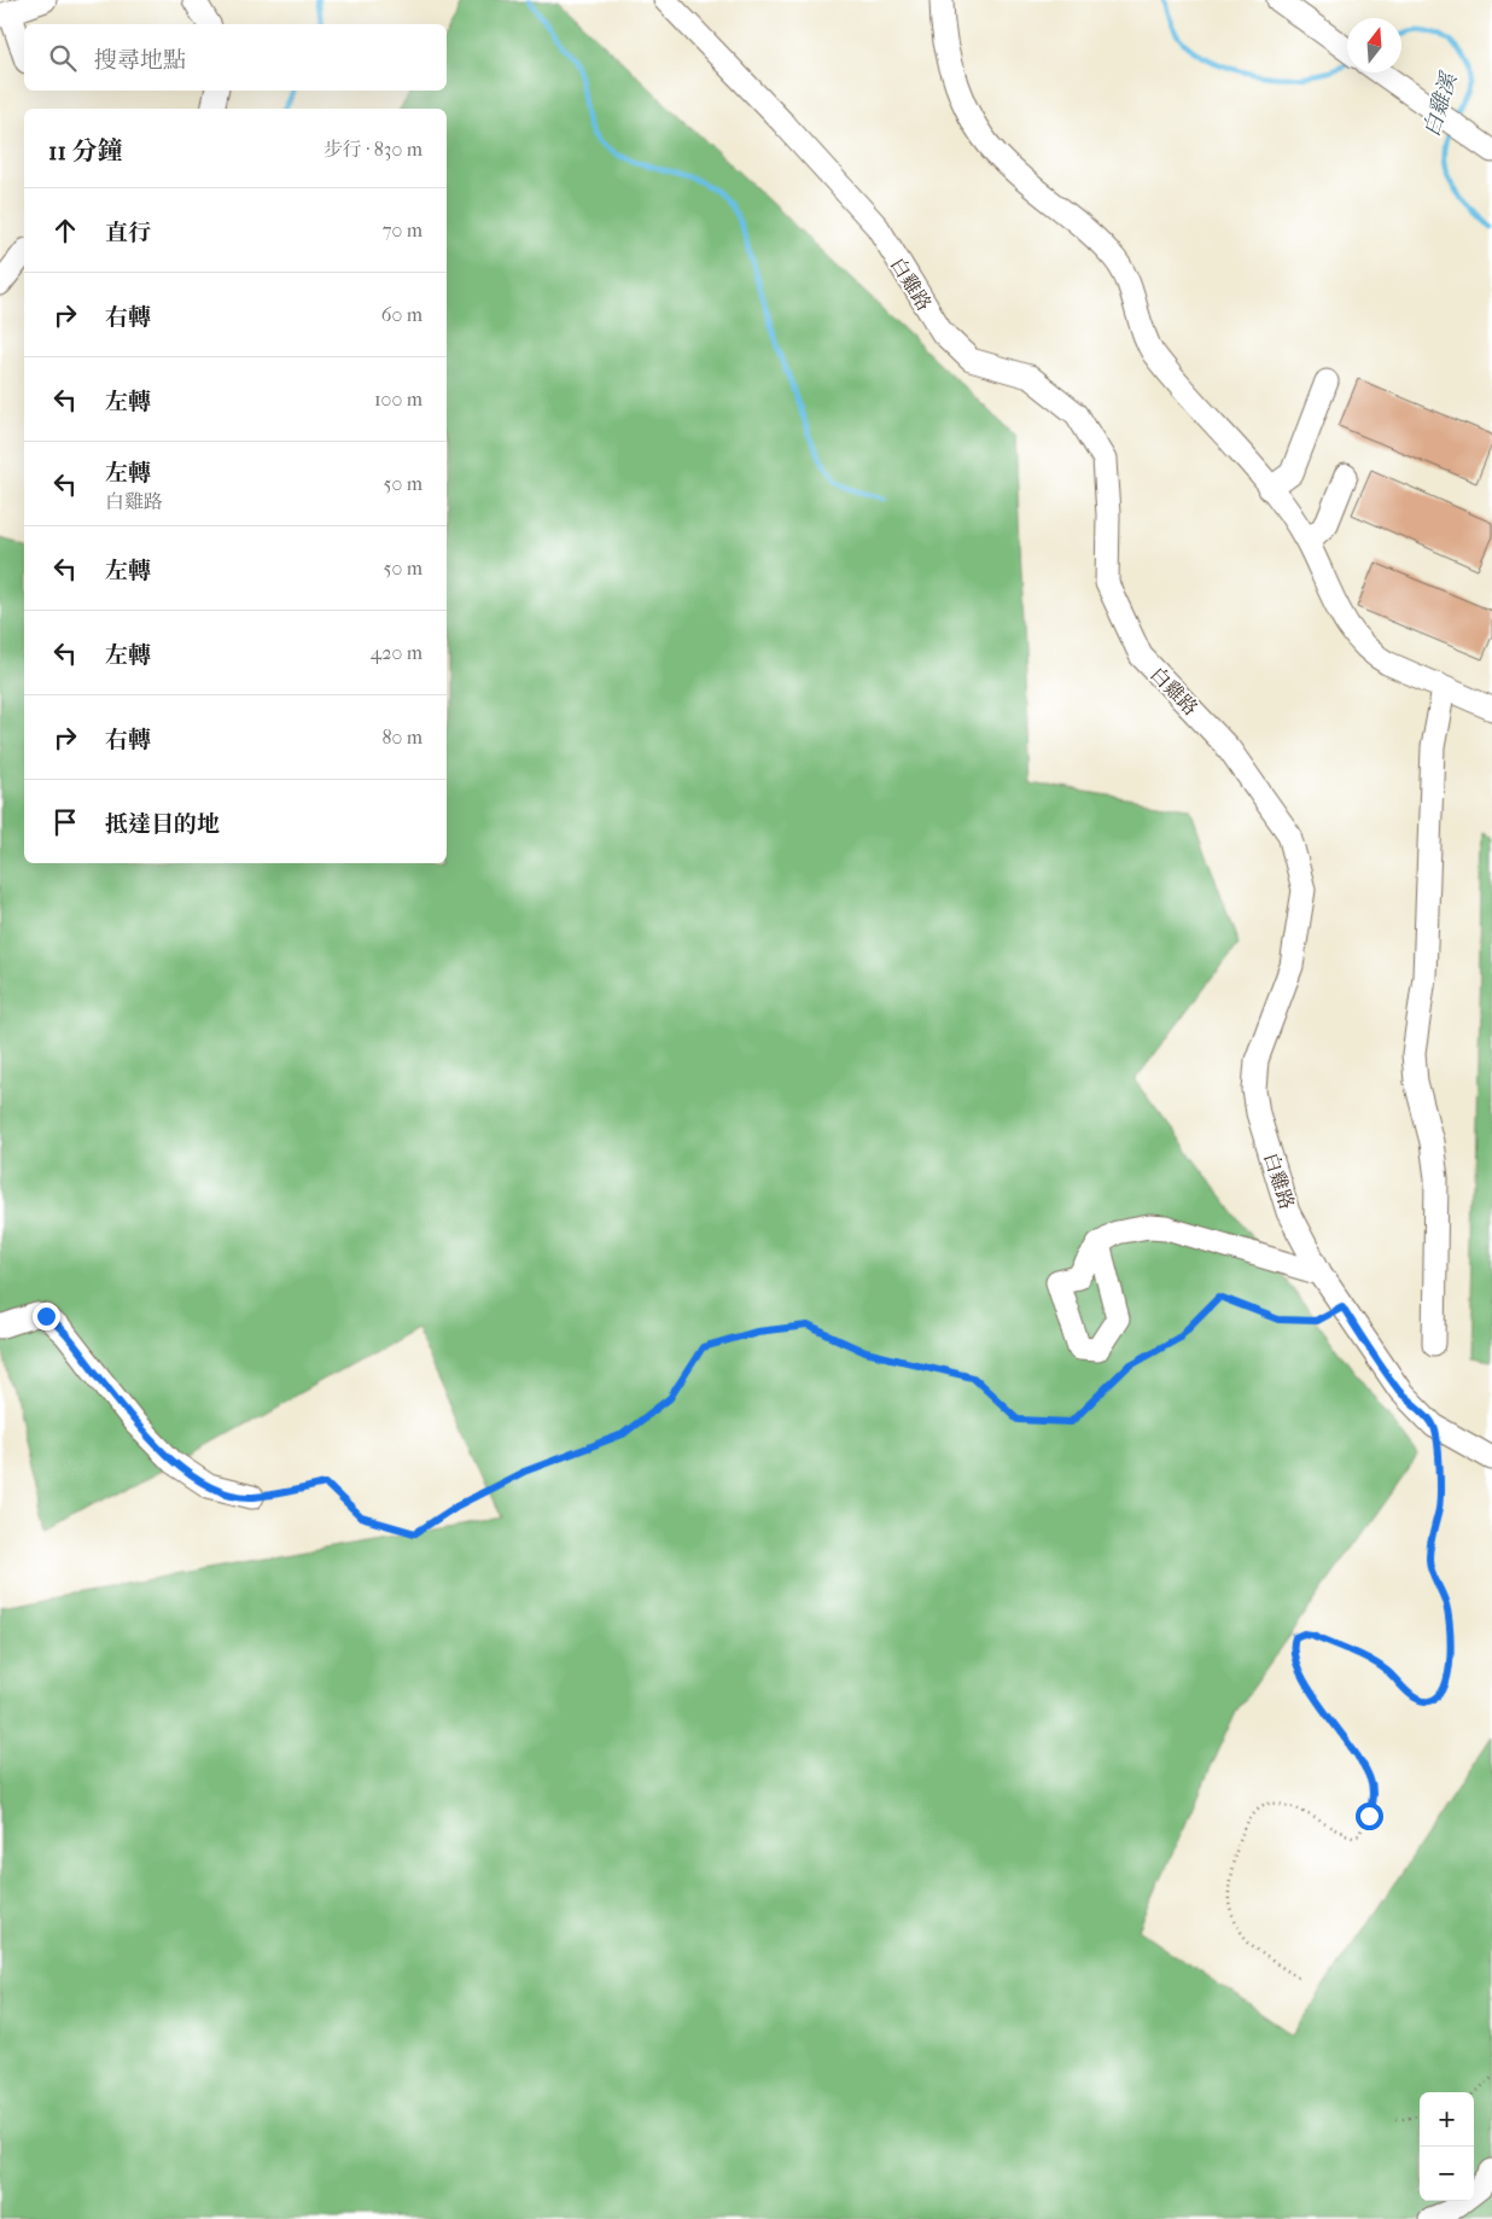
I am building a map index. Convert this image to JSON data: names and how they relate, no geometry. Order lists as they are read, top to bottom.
{
  "streets": {
    "street": ["白雞路"]
  },
  "water": ["白雞溪"],
  "north": "top",
  "page": {
    "search": "搜尋地點",
    "heading": ["11 分鐘", "步行 · 830 m"],
    "list": [
      ["直行", "70 m"],
      ["右轉", "60 m"],
      ["左轉", "100 m"],
      ["左轉", "白雞路", "50 m"],
      ["左轉", "50 m"],
      ["左轉", "420 m"],
      ["右轉", "80 m"],
      "抵達目的地"
    ],
    "map_buttons": ["+", "−"]
  }
}
